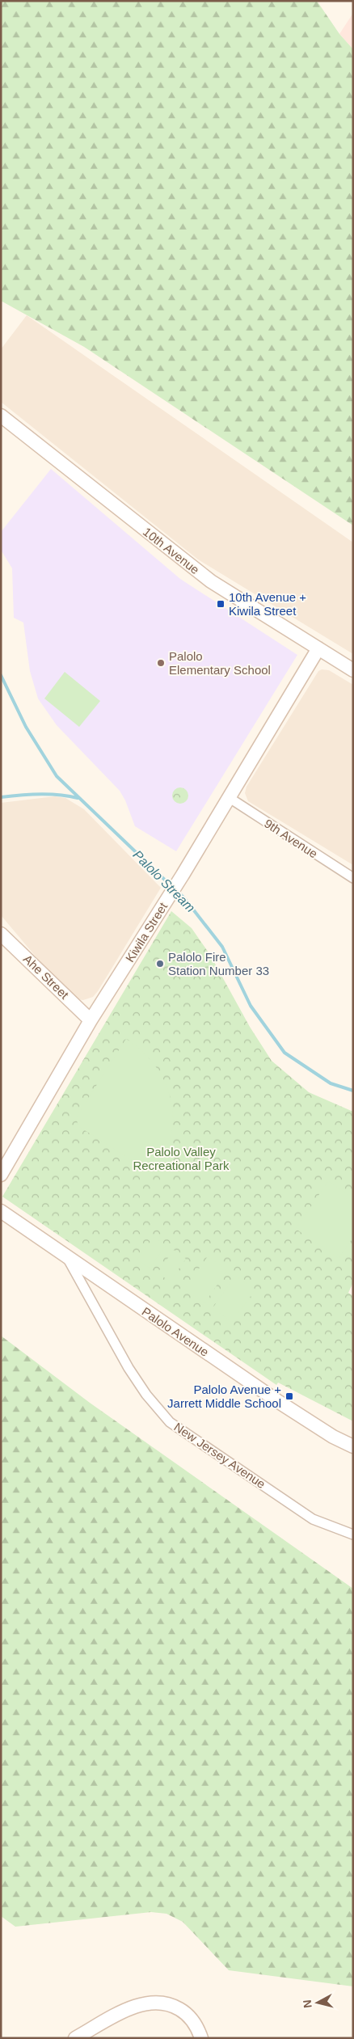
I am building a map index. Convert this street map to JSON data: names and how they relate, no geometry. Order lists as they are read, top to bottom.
{
  "streets": {
    "street": [
      "10th Avenue",
      "9th Avenue",
      "Kiwila Street",
      "Ahe Street",
      "Palolo Avenue",
      "New Jersey Avenue"
    ]
  },
  "crossings": [
    ["10th Avenue", "Kiwila Street"],
    ["9th Avenue", "Kiwila Street"],
    ["Kiwila Street", "Ahe Street"],
    ["Palolo Avenue", "New Jersey Avenue"]
  ],
  "water": ["Palolo Stream"],
  "parks": ["Palolo Valley Recreational Park"],
  "places": {
    "transit": ["10th Avenue + Kiwila Street", "Palolo Avenue + Jarrett Middle School"],
    "other": ["Palolo Elementary School", "Palolo Fire Station Number 33"]
  },
  "north": "left"
}
